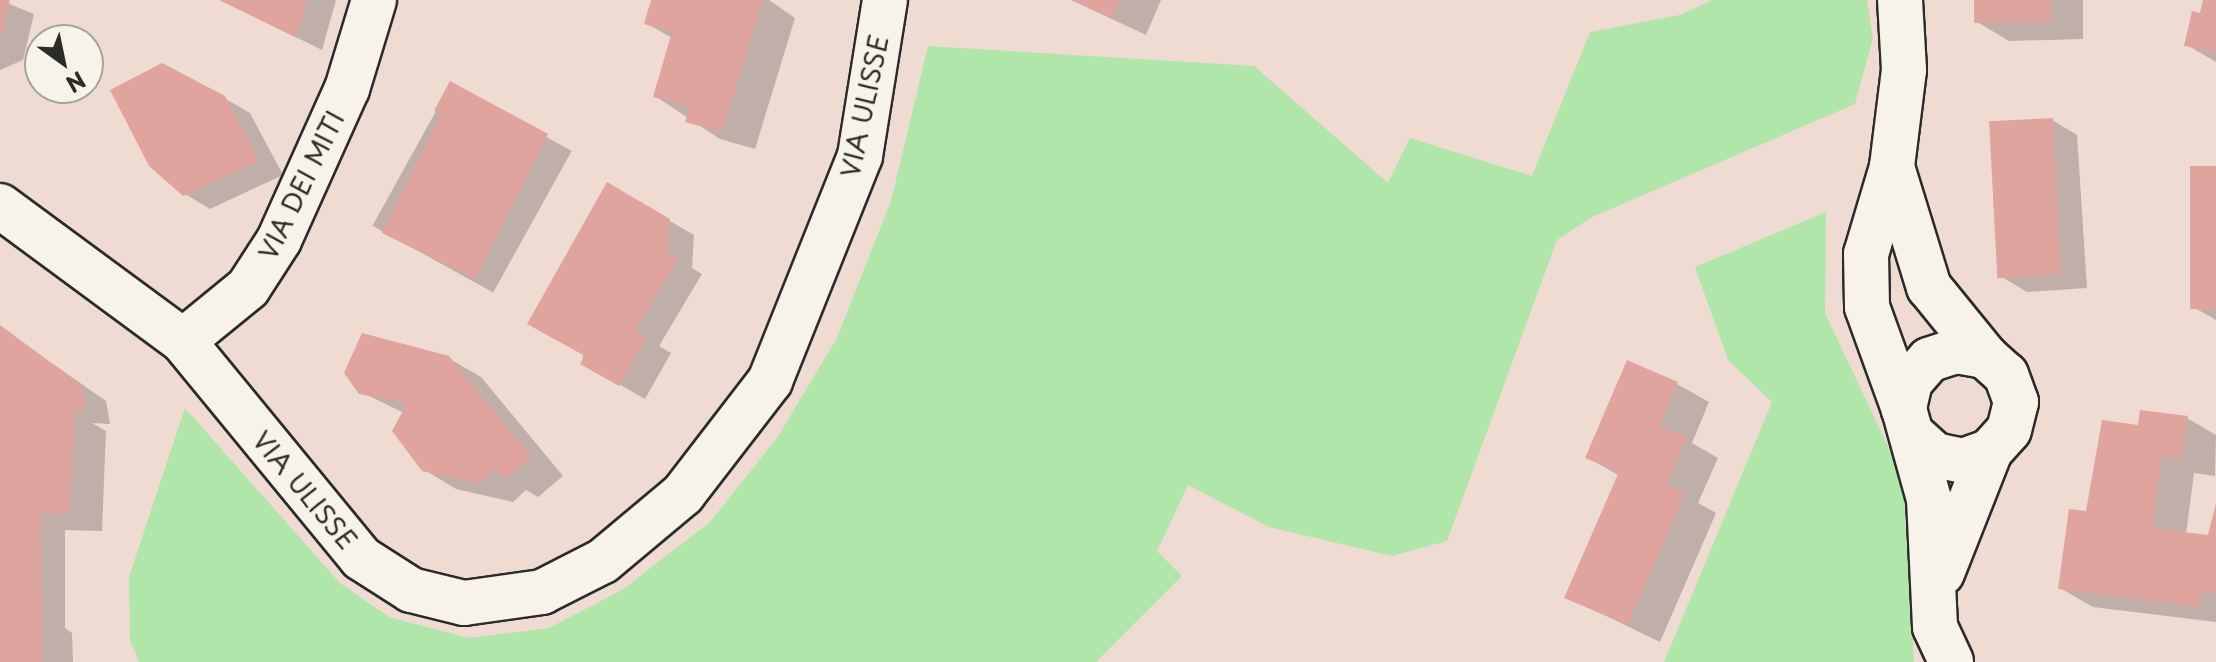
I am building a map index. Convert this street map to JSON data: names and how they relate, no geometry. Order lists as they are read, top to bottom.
{
  "streets": {
    "street": ["VIA ULISSE", "VIA DEI MITI"]
  },
  "crossings": [
    ["VIA ULISSE", "VIA DEI MITI"]
  ],
  "north": "bottom right"
}
